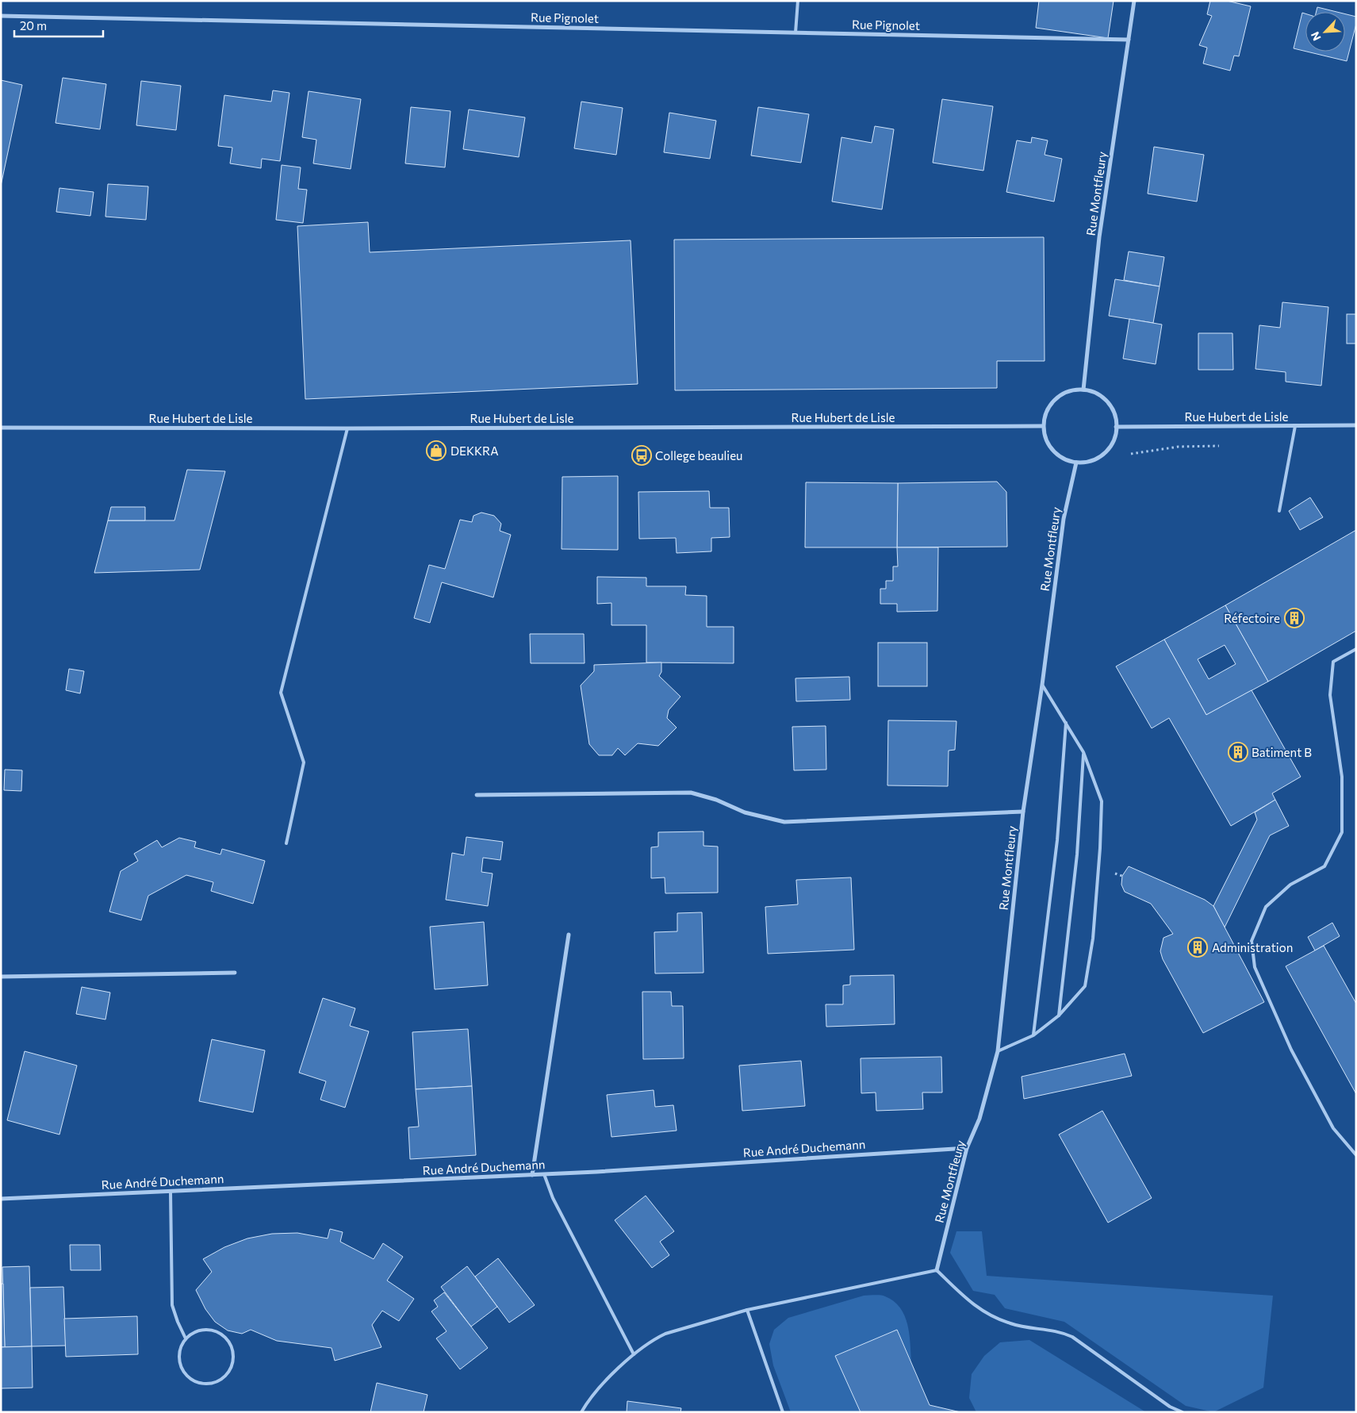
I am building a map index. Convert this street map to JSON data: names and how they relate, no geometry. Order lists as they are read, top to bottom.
{
  "streets": {
    "street": [
      "Rue Pignolet",
      "Rue Montfleury",
      "Rue Hubert de Lisle",
      "Rue André Duchemann"
    ]
  },
  "crossings": [
    ["Rue Pignolet", "Rue Montfleury"],
    ["Rue Montfleury", "Rue Hubert de Lisle"],
    ["Rue Montfleury", "Rue André Duchemann"]
  ],
  "places": {
    "shop": ["DEKKRA"],
    "bus stop": ["College beaulieu"],
    "building": ["Réfectoire", "Batiment B", "Administration"]
  },
  "scale_bar": "20 m",
  "north": "bottom left"
}
